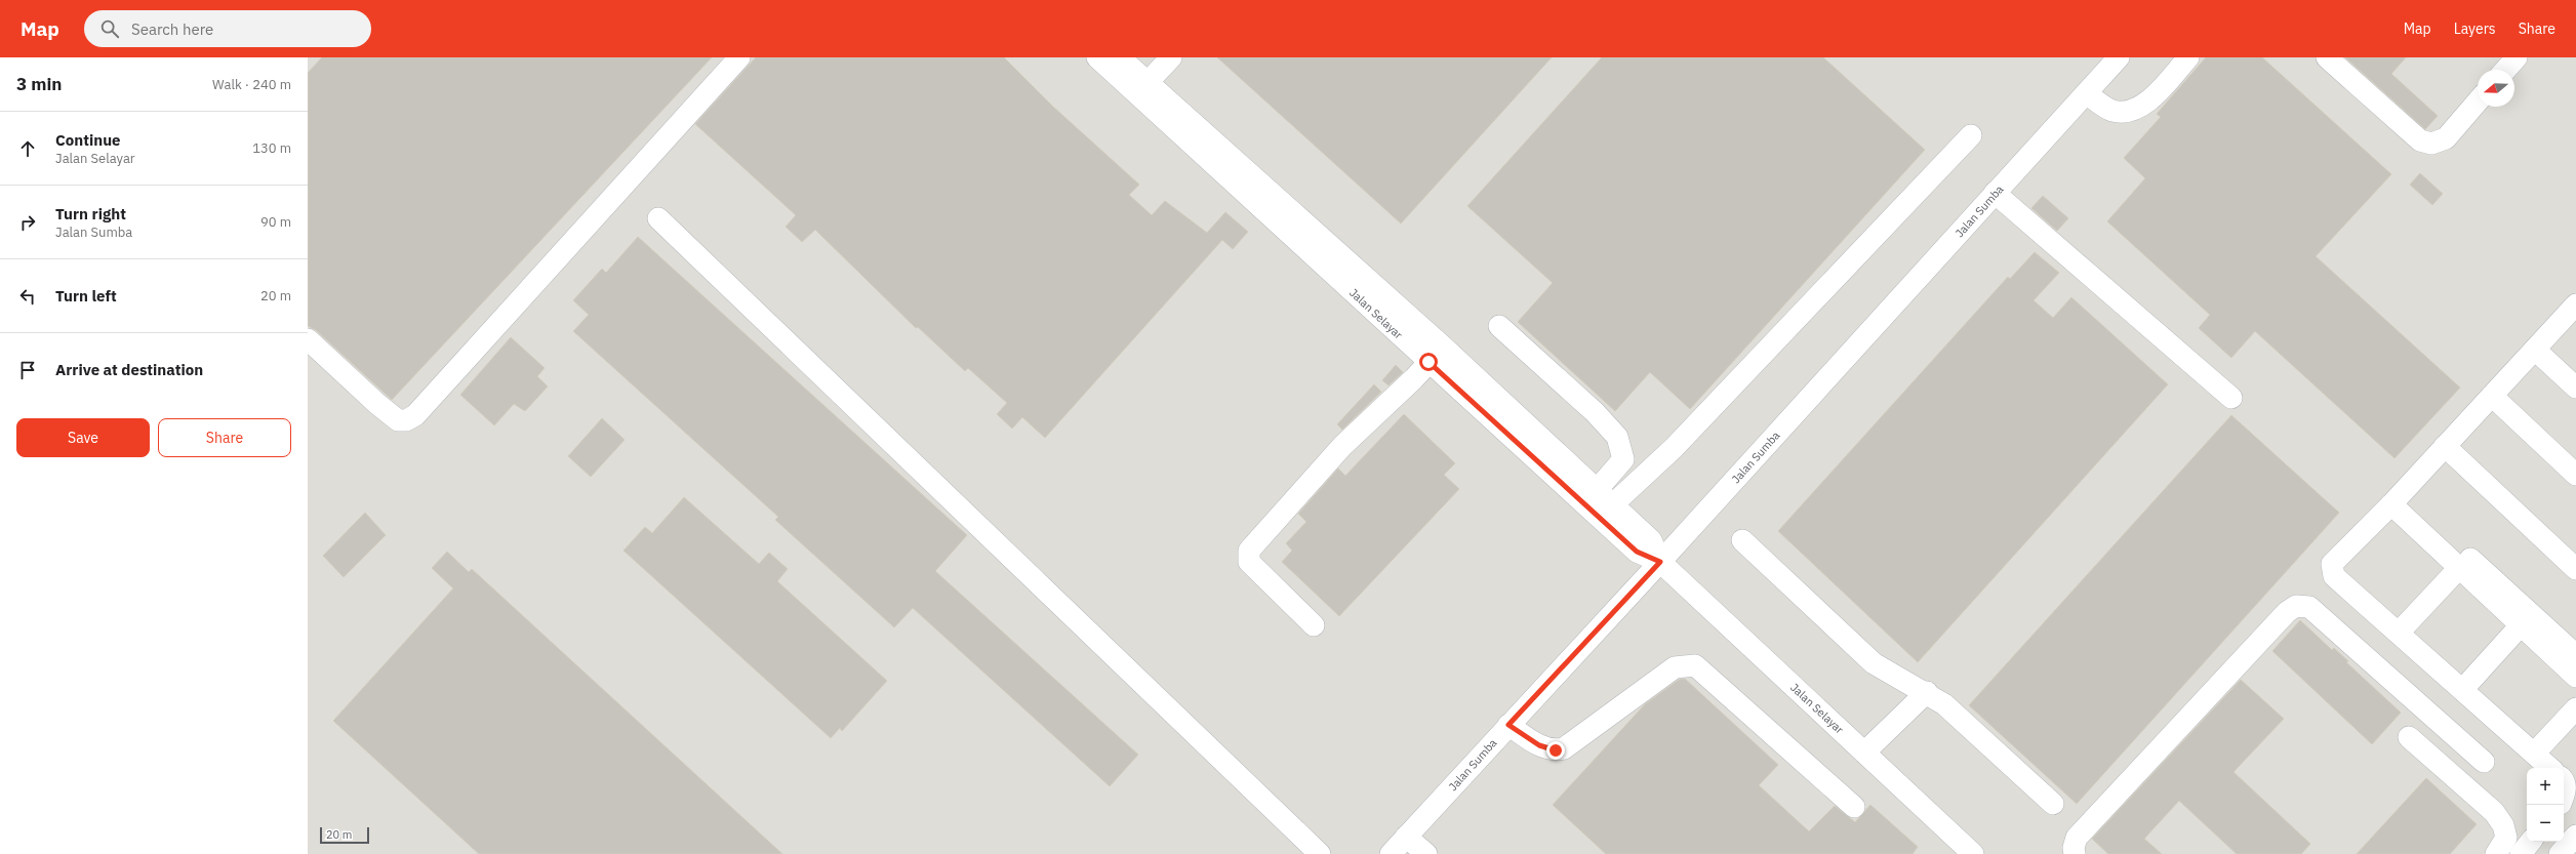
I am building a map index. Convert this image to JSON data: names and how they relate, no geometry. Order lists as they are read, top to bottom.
{
  "streets": {
    "street": ["Jalan Sumba", "Jalan Selayar"]
  },
  "crossings": [
    ["Jalan Sumba", "Jalan Selayar"]
  ],
  "scale_bar": "20 m",
  "north": "left",
  "page": {
    "header": "Map",
    "search": "Search here",
    "nav": ["Map", "Layers", "Share"],
    "heading": ["3 min", "Walk · 240 m"],
    "list": [
      ["Continue", "Jalan Selayar", "130 m"],
      ["Turn right", "Jalan Sumba", "90 m"],
      ["Turn left", "20 m"],
      "Arrive at destination"
    ],
    "buttons": ["Save", "Share"],
    "map_buttons": ["+", "−"],
    "scale": "20 m"
  }
}
